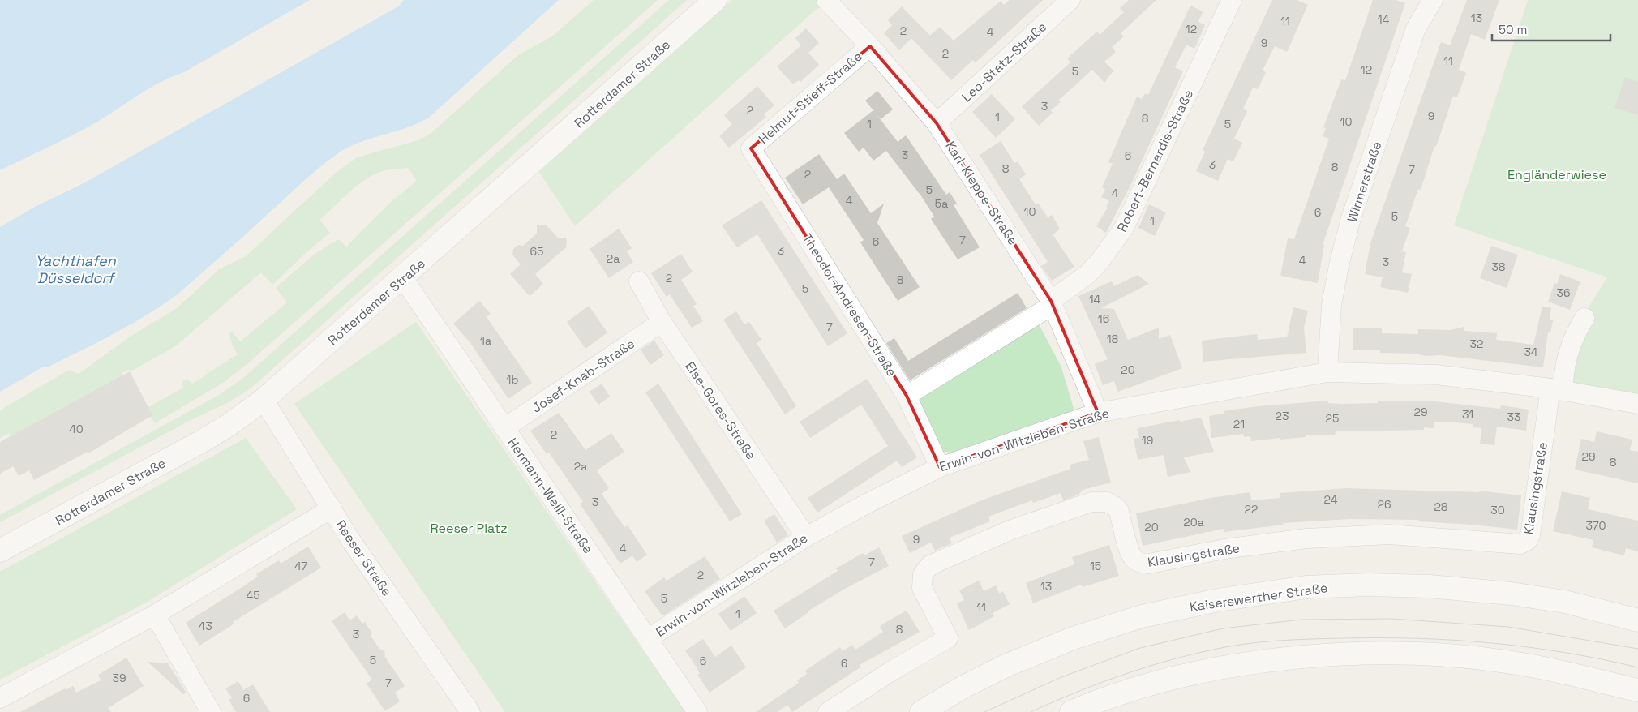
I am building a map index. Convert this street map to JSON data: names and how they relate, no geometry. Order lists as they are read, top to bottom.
{
  "streets": {
    "street": [
      "Leo-Statz-Straße",
      "Rotterdamer Straße",
      "Helmut-Stieff-Straße",
      "Robert-Bernardis-Straße",
      "Wirmerstraße",
      "Karl-Kleppe-Straße",
      "Theodor-Andresen-Straße",
      "Josef-Knab-Straße",
      "Else-Gores-Straße",
      "Erwin-von-Witzleben-Straße",
      "Klausingstraße",
      "Hermann-Weill-Straße",
      "Reeser Straße",
      "Kaiserswerther Straße"
    ]
  },
  "crossings": [
    ["Leo-Statz-Straße", "Karl-Kleppe-Straße"],
    ["Rotterdamer Straße", "Hermann-Weill-Straße"],
    ["Rotterdamer Straße", "Reeser Straße"],
    ["Helmut-Stieff-Straße", "Karl-Kleppe-Straße"],
    ["Helmut-Stieff-Straße", "Theodor-Andresen-Straße"],
    ["Robert-Bernardis-Straße", "Karl-Kleppe-Straße"],
    ["Robert-Bernardis-Straße", "Theodor-Andresen-Straße"],
    ["Wirmerstraße", "Erwin-von-Witzleben-Straße"],
    ["Karl-Kleppe-Straße", "Erwin-von-Witzleben-Straße"],
    ["Theodor-Andresen-Straße", "Erwin-von-Witzleben-Straße"],
    ["Josef-Knab-Straße", "Else-Gores-Straße"],
    ["Josef-Knab-Straße", "Hermann-Weill-Straße"],
    ["Else-Gores-Straße", "Erwin-von-Witzleben-Straße"],
    ["Erwin-von-Witzleben-Straße", "Klausingstraße"],
    ["Erwin-von-Witzleben-Straße", "Hermann-Weill-Straße"]
  ],
  "water": ["Yachthafen Düsseldorf"],
  "parks": ["Engländerwiese", "Reeser Platz"],
  "house_numbers": [
    "13",
    "14",
    "11",
    "12",
    "2",
    "4",
    "9",
    "2",
    "11",
    "12",
    "5",
    "3",
    "2",
    "9",
    "1",
    "8",
    "10",
    "1",
    "5",
    "3",
    "6",
    "3",
    "8",
    "8",
    "7",
    "2",
    "5",
    "4",
    "4",
    "5a",
    "10",
    "6",
    "5",
    "1",
    "7",
    "6",
    "3",
    "65",
    "2a",
    "4",
    "3",
    "38",
    "2",
    "8",
    "5",
    "36",
    "14",
    "16",
    "7",
    "18",
    "1a",
    "32",
    "34",
    "20",
    "1b",
    "29",
    "31",
    "23",
    "33",
    "25",
    "21",
    "40",
    "2",
    "19",
    "29",
    "8",
    "2a",
    "24",
    "3",
    "26",
    "28",
    "22",
    "30",
    "20a",
    "370",
    "20",
    "9",
    "4",
    "7",
    "47",
    "15",
    "2",
    "13",
    "45",
    "5",
    "11",
    "1",
    "43",
    "8",
    "3",
    "5",
    "6",
    "6",
    "39",
    "7",
    "6"
  ],
  "scale_bar": "50 m"
}
